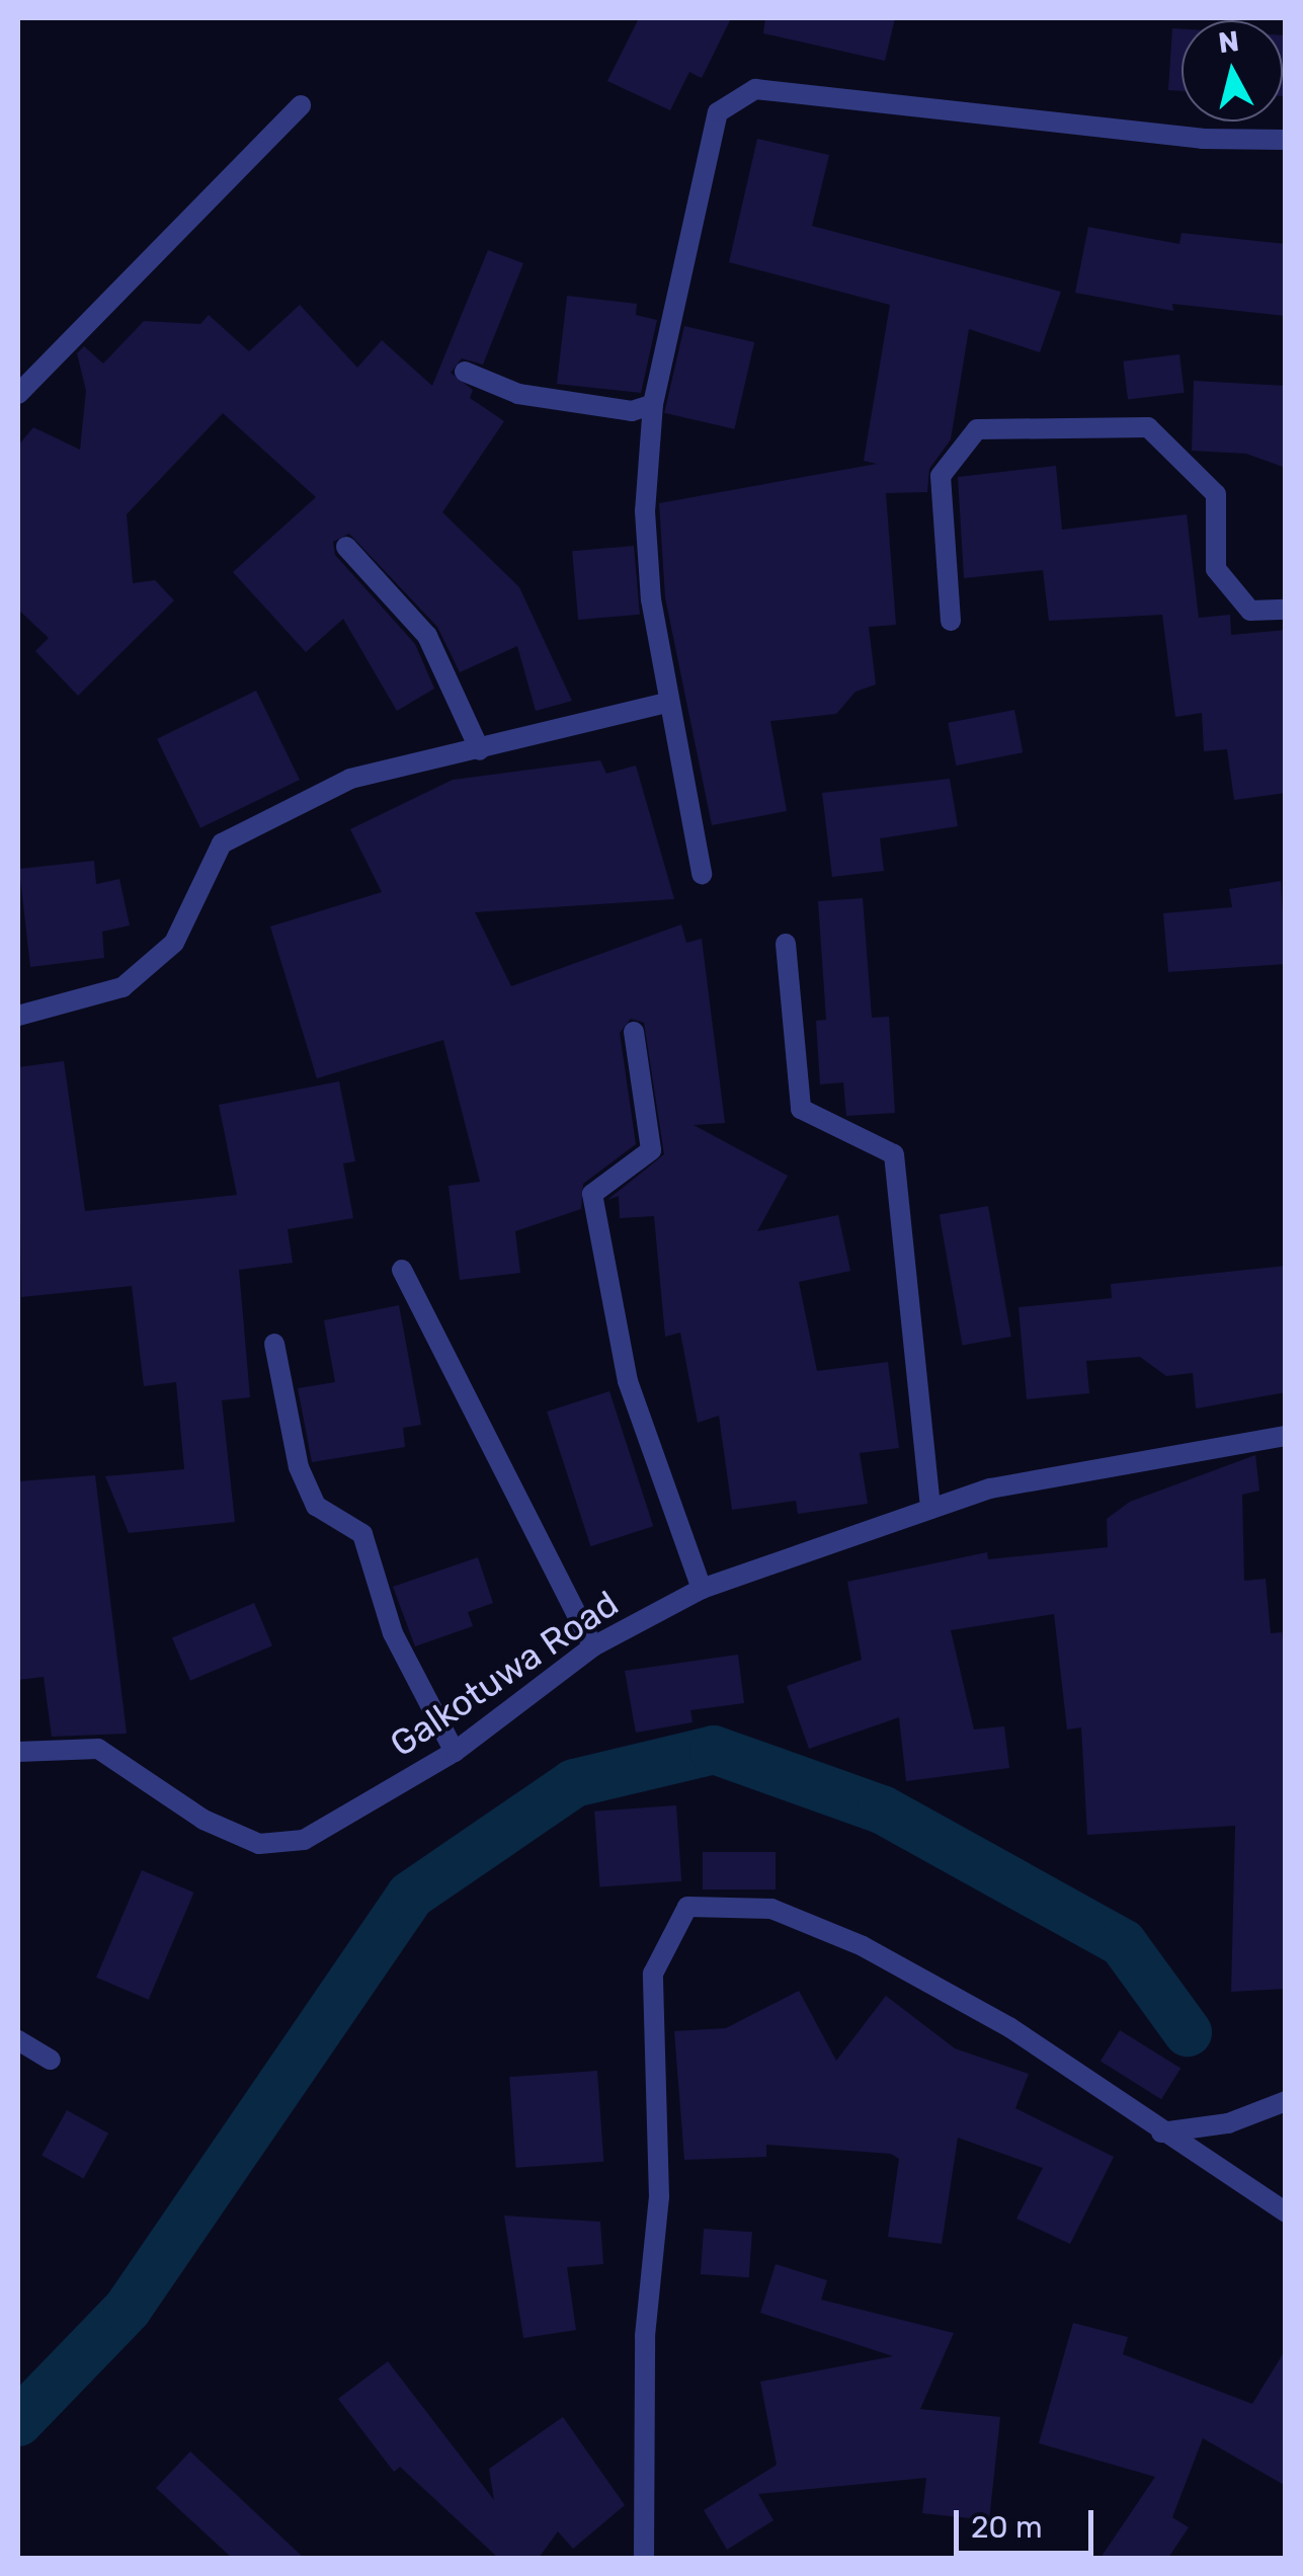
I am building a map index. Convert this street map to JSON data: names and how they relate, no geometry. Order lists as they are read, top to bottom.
{
  "streets": {
    "street": ["Galkotuwa Road"]
  },
  "scale_bar": "20 m",
  "north": "top"
}
